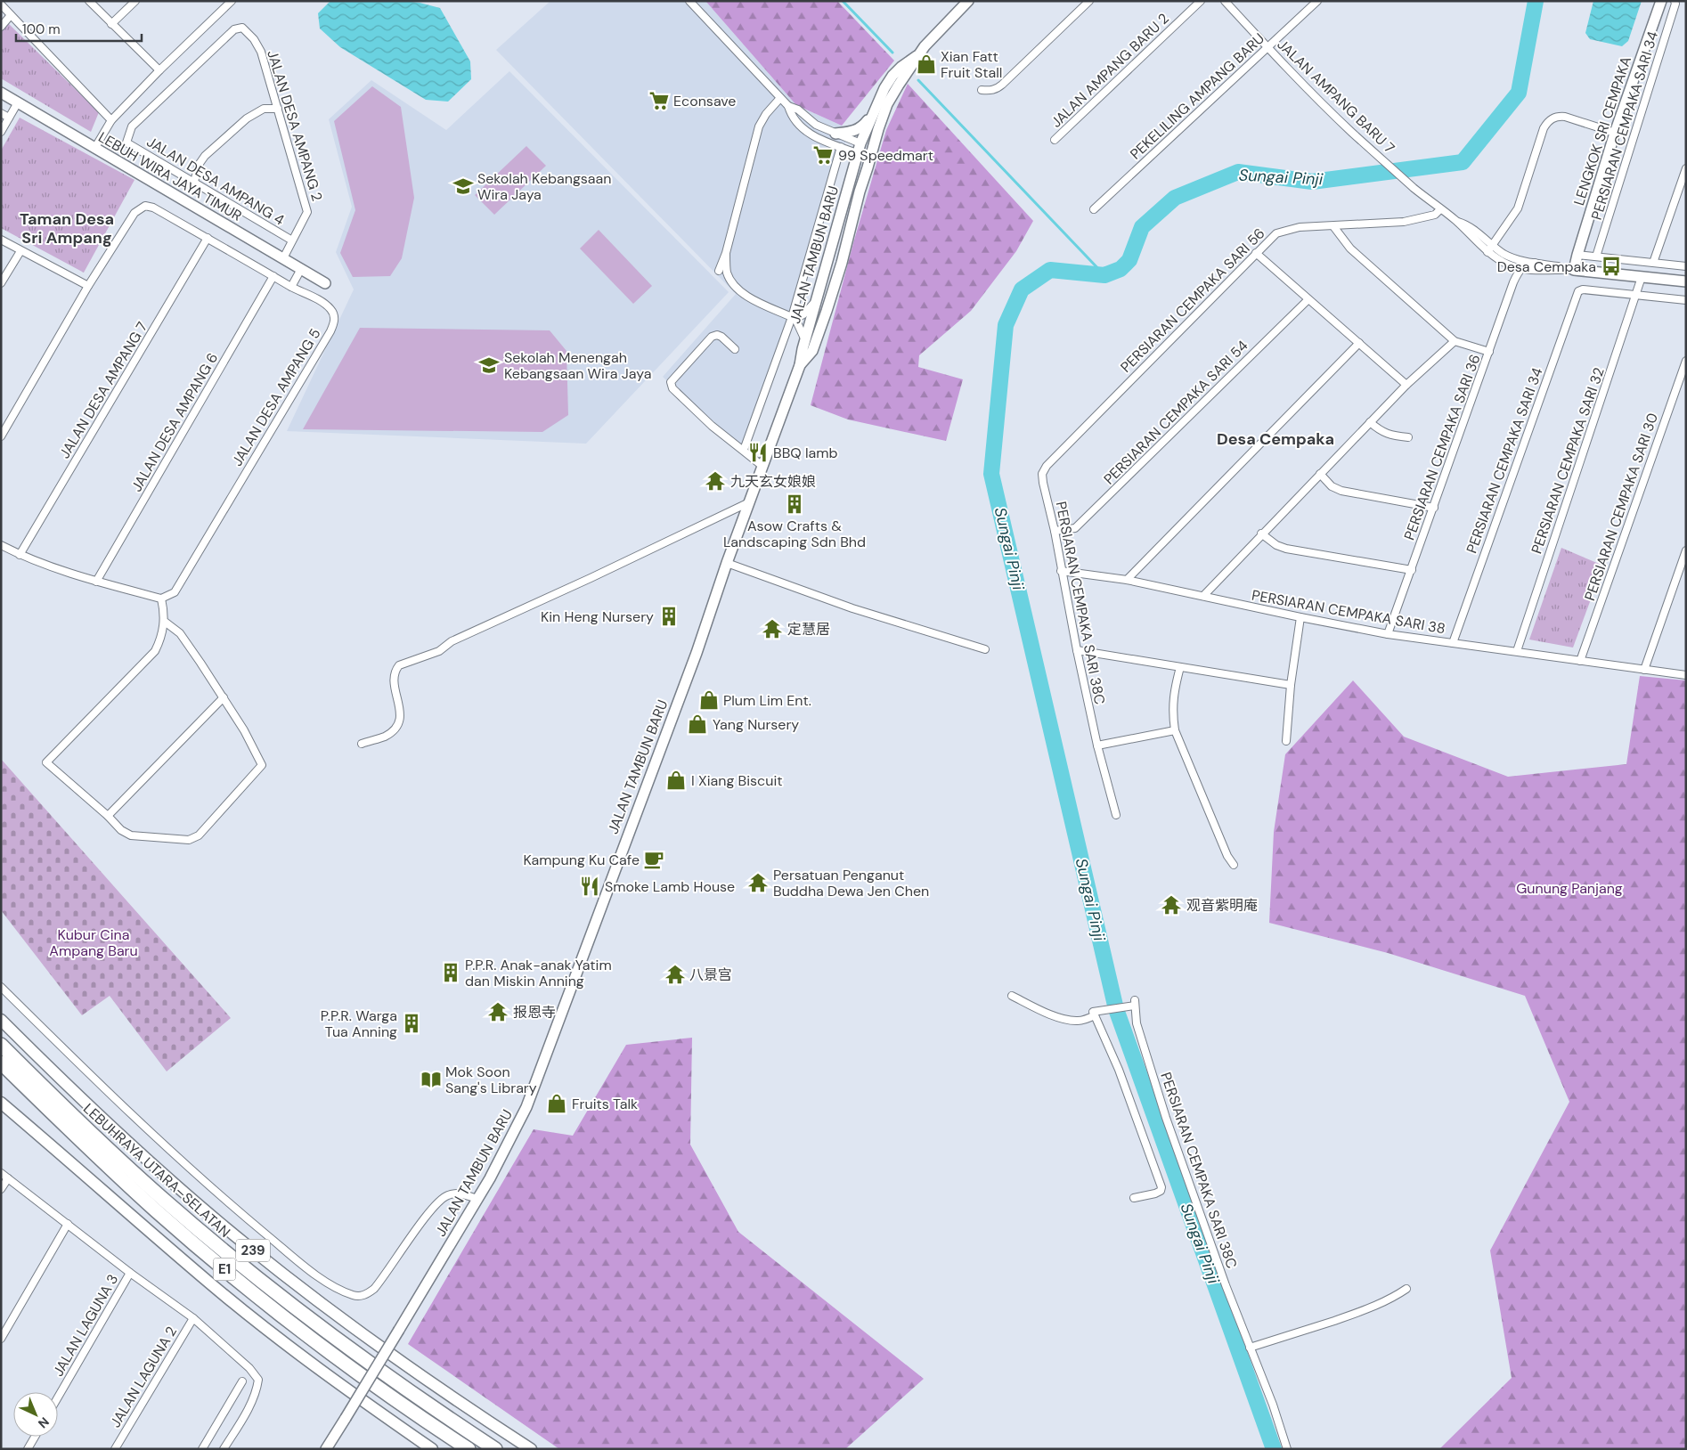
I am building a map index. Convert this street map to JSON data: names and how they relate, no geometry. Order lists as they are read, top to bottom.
{
  "streets": {
    "highway": ["LEBUHRAYA UTARA–SELATAN", "E1"],
    "main road": [
      "LENGKOK SRI CEMPAKA",
      "LEBUH WIRA JAYA TIMUR",
      "JALAN TAMBUN BARU",
      "239"
    ],
    "street": [
      "JALAN AMPANG BARU 2",
      "PEKELILING AMPANG BARU",
      "JALAN AMPANG BARU 7",
      "JALAN DESA AMPANG 2",
      "PERSIARAN CEMPAKA SARI 34",
      "JALAN DESA AMPANG 4",
      "PERSIARAN CEMPAKA SARI 56",
      "JALAN DESA AMPANG 7",
      "JALAN DESA AMPANG 5",
      "PERSIARAN CEMPAKA SARI 54",
      "JALAN DESA AMPANG 6",
      "PERSIARAN CEMPAKA SARI 36",
      "PERSIARAN CEMPAKA SARI 32",
      "PERSIARAN CEMPAKA SARI 30",
      "PERSIARAN CEMPAKA SARI 38C",
      "PERSIARAN CEMPAKA SARI 38",
      "JALAN LAGUNA 3",
      "JALAN LAGUNA 2"
    ]
  },
  "crossings": [
    ["PEKELILING AMPANG BARU", "JALAN AMPANG BARU 7"],
    ["JALAN AMPANG BARU 7", "PERSIARAN CEMPAKA SARI 56"],
    ["JALAN DESA AMPANG 2", "LEBUH WIRA JAYA TIMUR"],
    ["JALAN DESA AMPANG 2", "JALAN DESA AMPANG 4"],
    ["PERSIARAN CEMPAKA SARI 34", "PERSIARAN CEMPAKA SARI 32"],
    ["PERSIARAN CEMPAKA SARI 34", "PERSIARAN CEMPAKA SARI 38"],
    ["PERSIARAN CEMPAKA SARI 56", "PERSIARAN CEMPAKA SARI 38C"],
    ["JALAN DESA AMPANG 7", "JALAN DESA AMPANG 5"],
    ["JALAN DESA AMPANG 5", "JALAN DESA AMPANG 6"],
    ["PERSIARAN CEMPAKA SARI 54", "PERSIARAN CEMPAKA SARI 38C"],
    ["PERSIARAN CEMPAKA SARI 36", "PERSIARAN CEMPAKA SARI 38"],
    ["PERSIARAN CEMPAKA SARI 32", "PERSIARAN CEMPAKA SARI 38"],
    ["PERSIARAN CEMPAKA SARI 30", "PERSIARAN CEMPAKA SARI 38"],
    ["PERSIARAN CEMPAKA SARI 38C", "PERSIARAN CEMPAKA SARI 38"]
  ],
  "districts": ["Taman Desa Sri Ampang", "Desa Cempaka"],
  "water": ["Sungai Pinji"],
  "parks": ["Gunung Panjang", "Kubur Cina Ampang Baru"],
  "places": {
    "shop": [
      "Xian Fatt Fruit Stall",
      "Plum Lim Ent.",
      "Yang Nursery",
      "I Xiang Biscuit",
      "Fruits Talk"
    ],
    "supermarket": ["Econsave", "99 Speedmart"],
    "school or university": ["Sekolah Kebangsaan Wira Jaya", "Sekolah Menengah Kebangsaan Wira Jaya"],
    "bus stop": ["Desa Cempaka"],
    "restaurant": ["BBQ lamb", "Smoke Lamb House"],
    "temple": [
      "九天玄女娘娘",
      "定慧居",
      "Persatuan Penganut Buddha Dewa Jen Chen",
      "观音紫明庵",
      "八景宫",
      "报恩寺"
    ],
    "building": [
      "Asow Crafts & Landscaping Sdn Bhd",
      "Kin Heng Nursery",
      "P.P.R. Anak-anak Yatim dan Miskin Anning",
      "P.P.R. Warga Tua Anning"
    ],
    "cafe": ["Kampung Ku Cafe"],
    "library": ["Mok Soon Sang's Library"]
  },
  "scale_bar": "100 m",
  "north": "bottom right"
}
